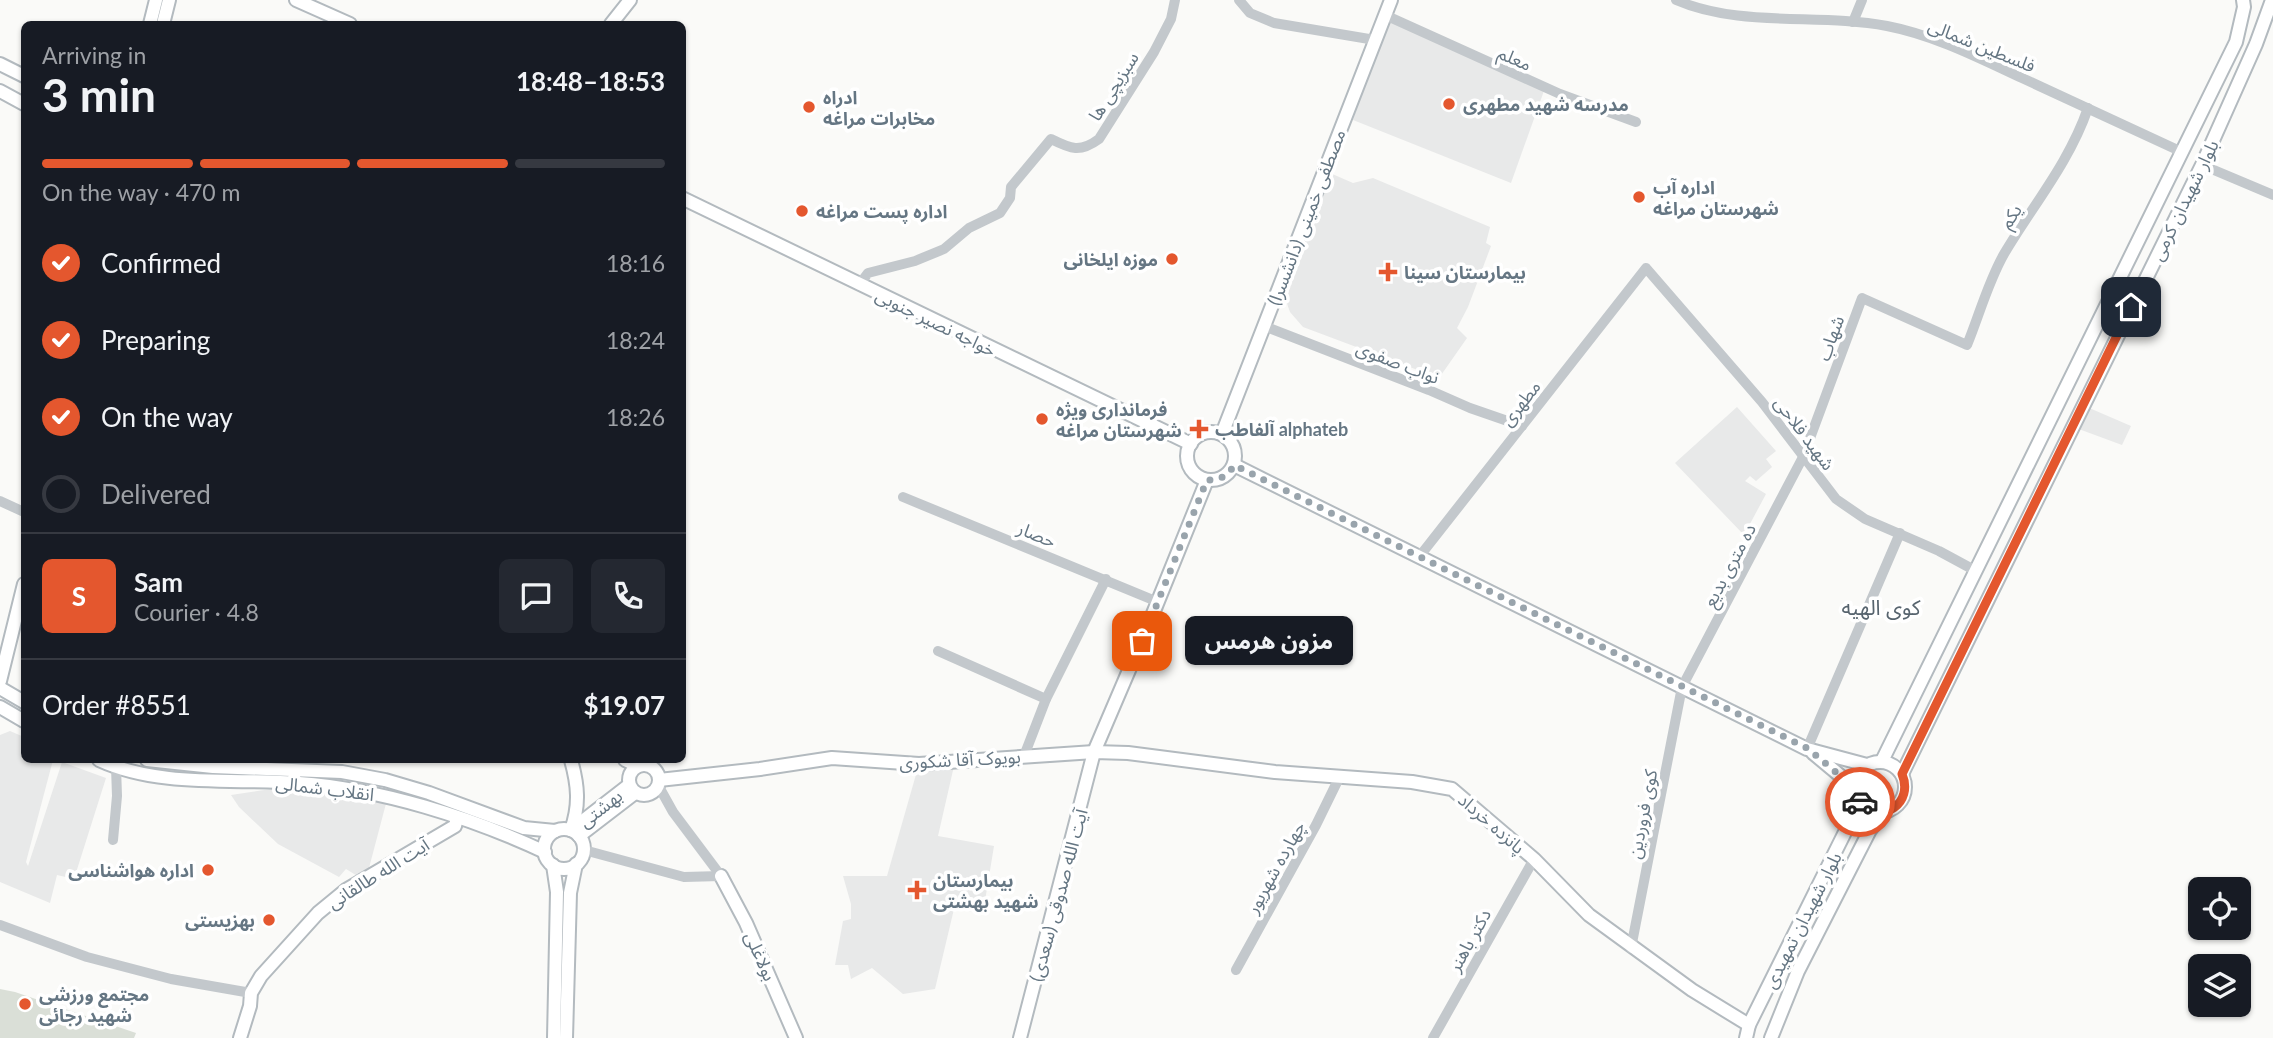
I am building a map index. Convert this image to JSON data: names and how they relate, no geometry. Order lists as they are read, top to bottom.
{
  "streets": {
    "street": [
      "فلسطین شمالی",
      "معلم",
      "سبزیچی ها",
      "بلوار شهیدان کرمی",
      "یکم",
      "مصطفی خمینی (دانشسرا)",
      "خواجه نصیر جنوبی",
      "شهاب",
      "نواب صفوی",
      "مطهری",
      "شهید فلاحی",
      "حصار",
      "ده متری بدیع",
      "بویوک آقا شکوری",
      "انقلاب شمالی",
      "بهشتی",
      "کوی فروردین",
      "پانزده خرداد",
      "چهارده شهریور",
      "آیت الله طالقانی",
      "آیت الله صدوقی (سعدی)",
      "بلوار شهیدان تمهیدی",
      "دکتر باهنر",
      "بولاغلی"
    ]
  },
  "crossings": [
    ["فلسطین شمالی", "بلوار شهیدان کرمی"],
    ["فلسطین شمالی", "یکم"],
    ["معلم", "مصطفی خمینی (دانشسرا)"],
    ["سبزیچی ها", "خواجه نصیر جنوبی"],
    ["بلوار شهیدان کرمی", "شهید فلاحی"],
    ["بلوار شهیدان کرمی", "بلوار شهیدان تمهیدی"],
    ["یکم", "شهاب"],
    ["مصطفی خمینی (دانشسرا)", "خواجه نصیر جنوبی"],
    ["مصطفی خمینی (دانشسرا)", "نواب صفوی"],
    ["مصطفی خمینی (دانشسرا)", "آیت الله صدوقی (سعدی)"],
    ["خواجه نصیر جنوبی", "آیت الله صدوقی (سعدی)"],
    ["شهاب", "شهید فلاحی"],
    ["شهاب", "ده متری بدیع"],
    ["نواب صفوی", "مطهری"],
    ["مطهری", "شهید فلاحی"],
    ["شهید فلاحی", "ده متری بدیع"],
    ["حصار", "آیت الله صدوقی (سعدی)"],
    ["ده متری بدیع", "کوی فروردین"],
    ["بویوک آقا شکوری", "بهشتی"],
    ["بویوک آقا شکوری", "پانزده خرداد"],
    ["بویوک آقا شکوری", "آیت الله صدوقی (سعدی)"],
    ["بویوک آقا شکوری", "بولاغلی"],
    ["انقلاب شمالی", "بهشتی"],
    ["انقلاب شمالی", "آیت الله طالقانی"],
    ["بهشتی", "بولاغلی"],
    ["کوی فروردین", "پانزده خرداد"],
    ["پانزده خرداد", "چهارده شهریور"],
    ["پانزده خرداد", "آیت الله صدوقی (سعدی)"],
    ["پانزده خرداد", "بلوار شهیدان تمهیدی"],
    ["پانزده خرداد", "دکتر باهنر"]
  ],
  "districts": ["کوی الهیه"],
  "places": {
    "other": [
      "مدرسه شهید مطهری",
      "ادراه مخابرات مراغه",
      "اداره آب شهرستان مراغه",
      "اداره پست مراغه",
      "موزه ایلخانی",
      "فرمانداری ویژه شهرستان مراغه",
      "مزون هرمس",
      "اداره هواشناسی",
      "بهزیستی",
      "مجتمع ورزشی شهید رجائی"
    ],
    "health": ["بیمارستان سینا", "آلفاطب alphateb", "بیمارستان شهید بهشتی"]
  },
  "page": {
    "heading": ["3 min", "Arriving in", "18:48–18:53"],
    "panel": [
      "Sam",
      "Courier · 4.8",
      "Order #8551",
      "$19.07"
    ],
    "bar": "On the way · 470 m",
    "list": [
      ["Confirmed", "18:16"],
      ["Preparing", "18:24"],
      ["On the way", "18:26"],
      "Delivered"
    ],
    "round": "S",
    "bubble": "مزون هرمس"
  }
}
